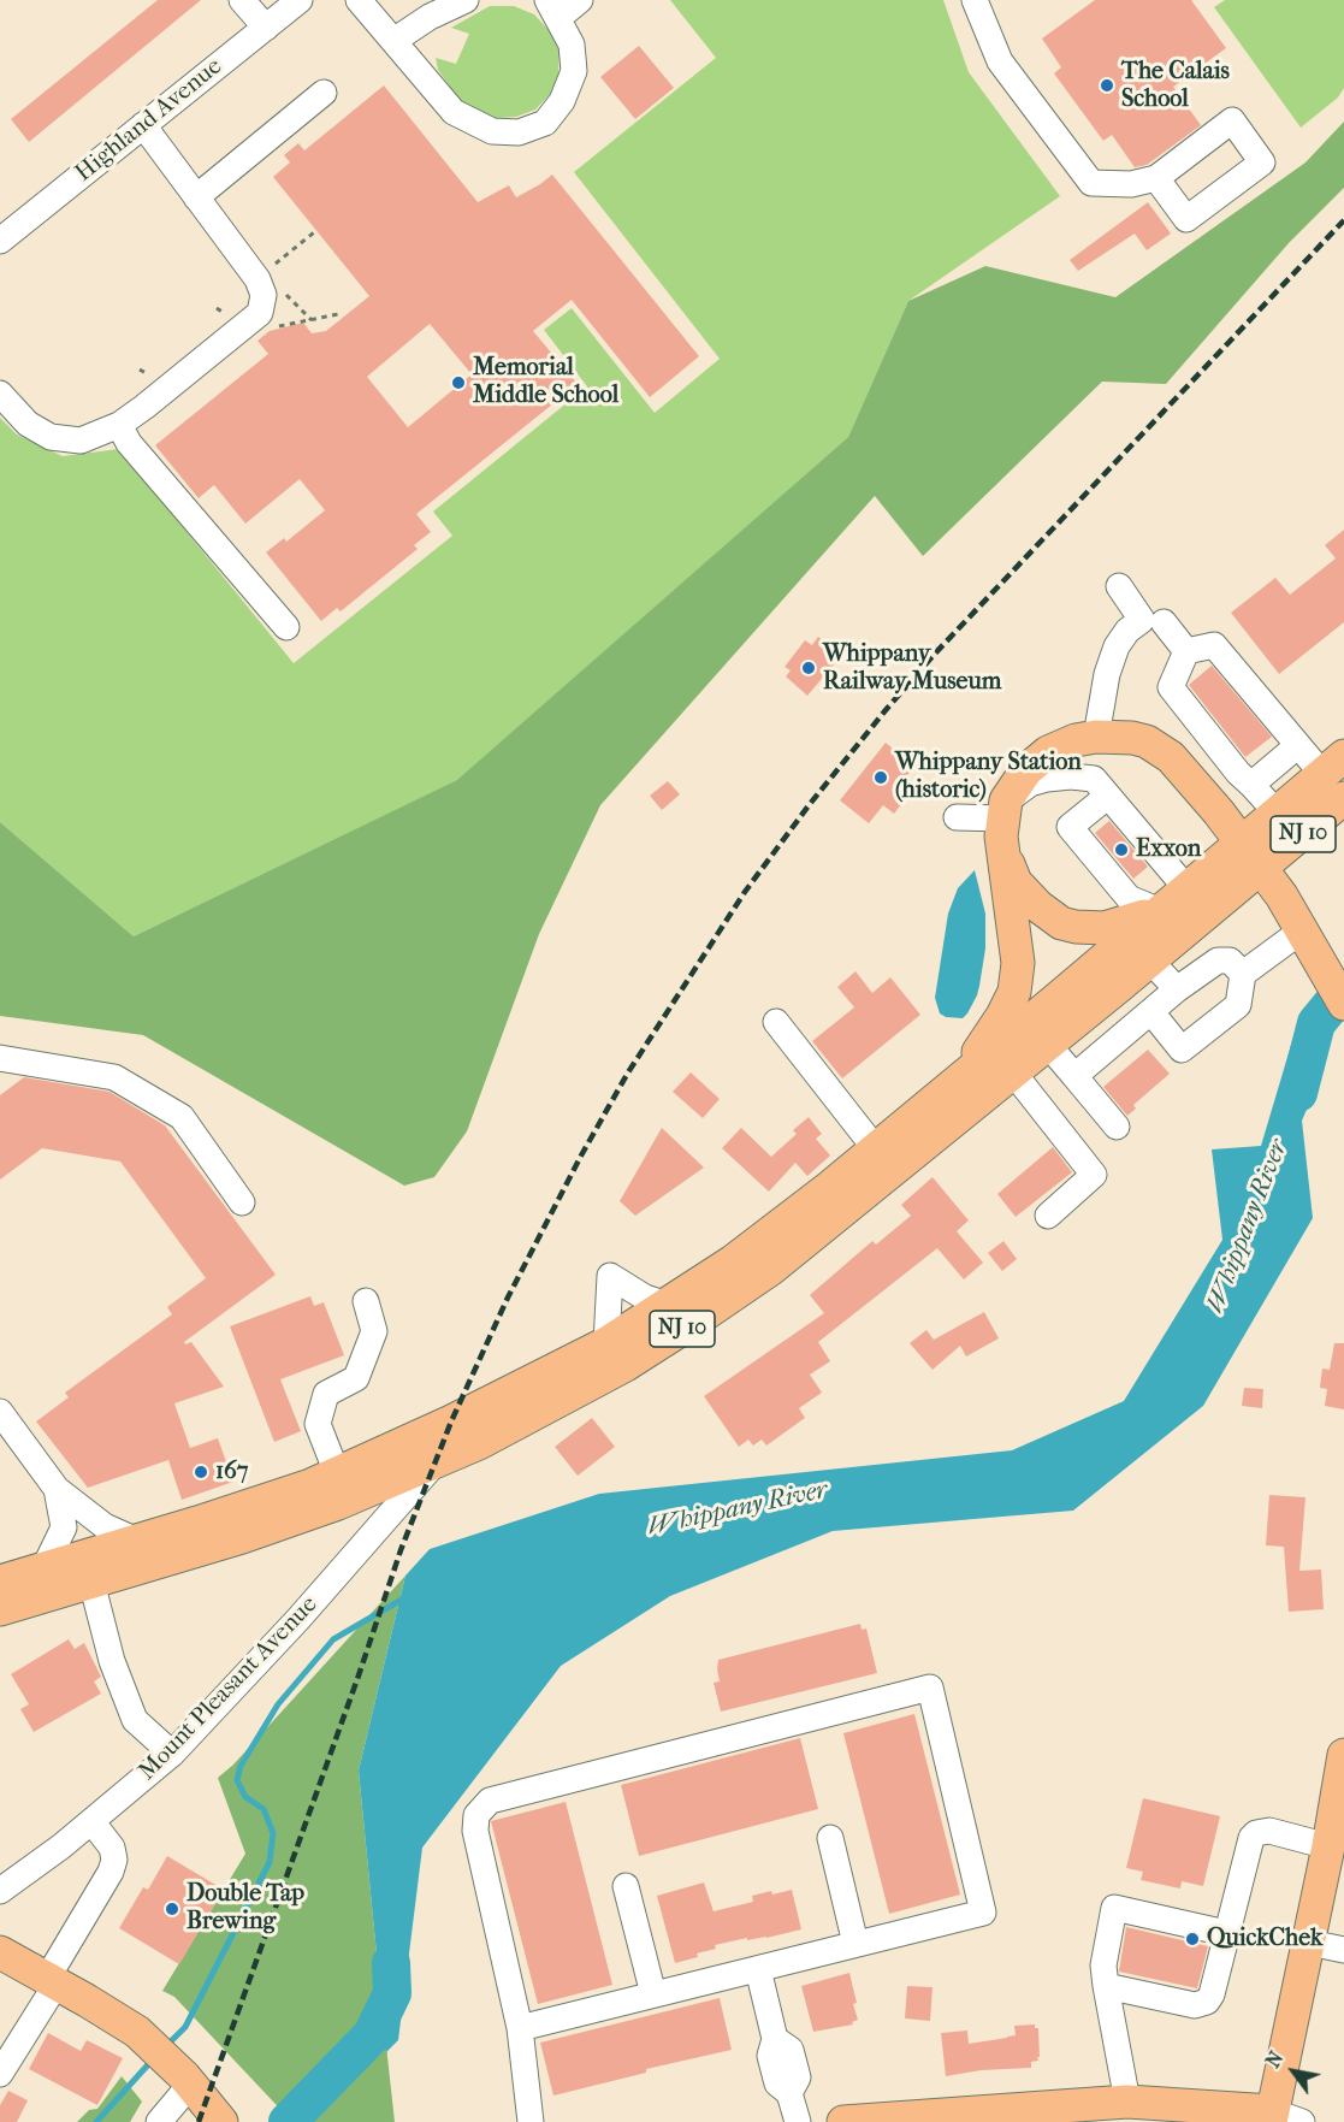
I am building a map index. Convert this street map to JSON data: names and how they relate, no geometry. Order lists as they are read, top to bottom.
{
  "streets": {
    "main road": ["NJ 10"],
    "street": ["Highland Avenue", "Mount Pleasant Avenue"]
  },
  "crossings": [
    ["NJ 10", "Mount Pleasant Avenue"]
  ],
  "water": ["Whippany River"],
  "places": [
    "The Calais School",
    "Memorial Middle School",
    "Whippany Railway Museum",
    "Whippany Station (historic)",
    "Exxon",
    "167",
    "Double Tap Brewing",
    "QuickChek"
  ],
  "north": "top left"
}
